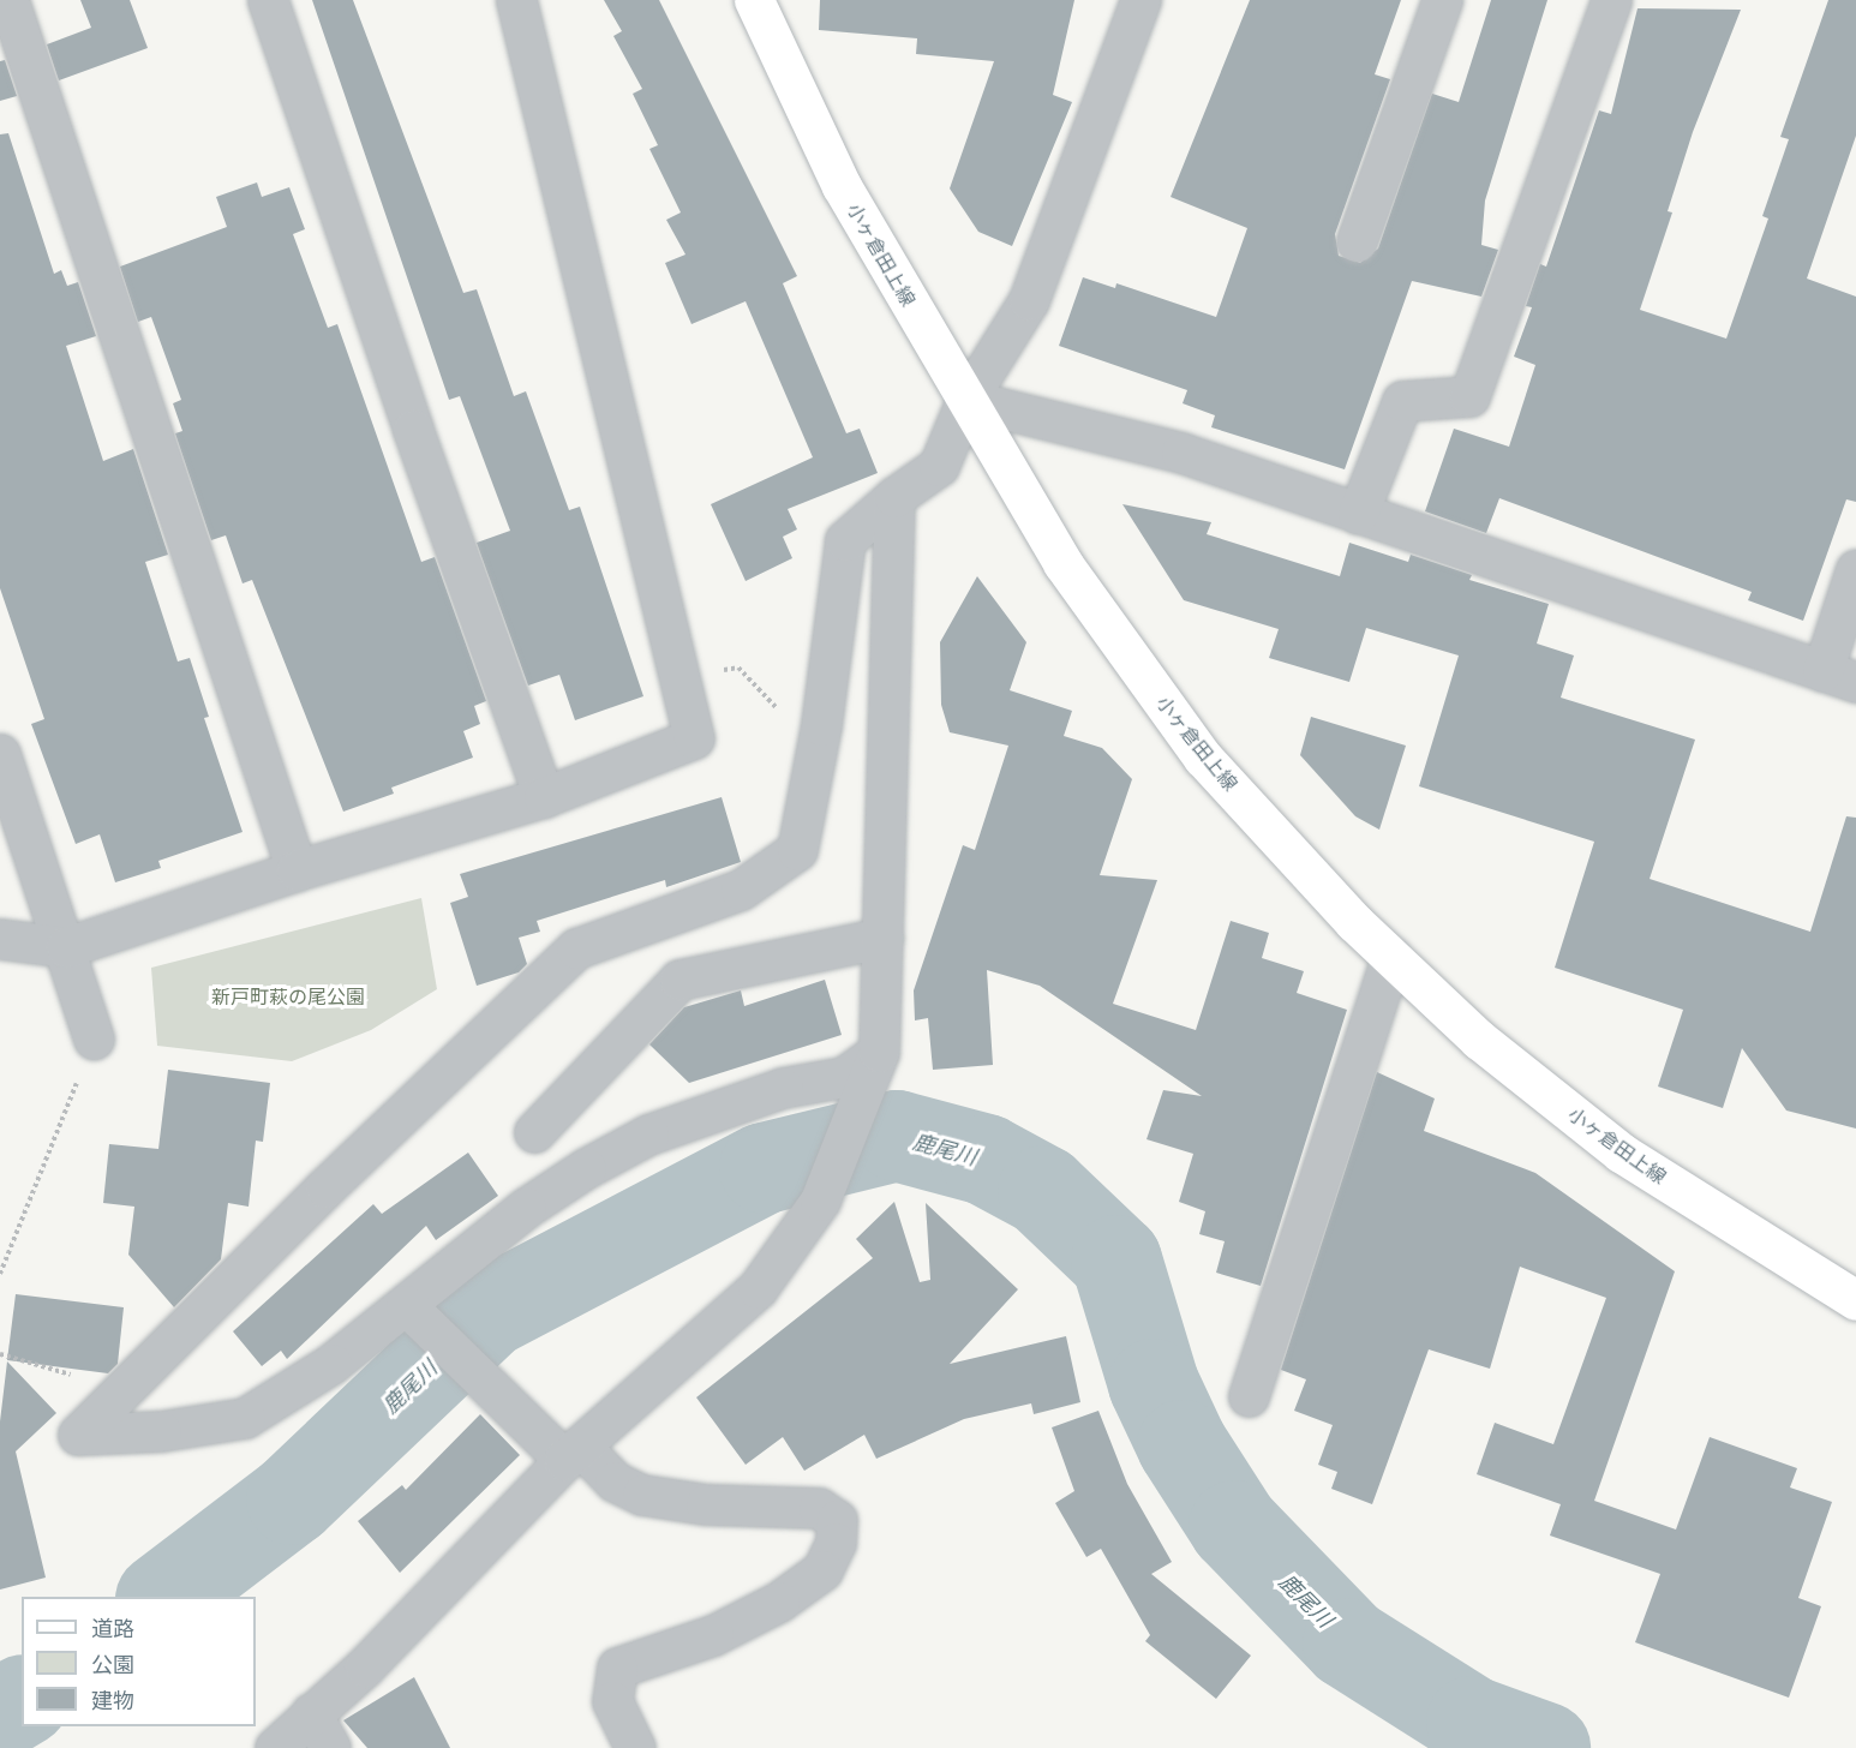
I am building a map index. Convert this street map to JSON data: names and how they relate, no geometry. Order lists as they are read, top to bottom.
{
  "streets": {
    "main road": ["小ヶ倉田上線"]
  },
  "water": ["鹿尾川"],
  "parks": ["新戸町萩の尾公園"],
  "legend": ["道路", "公園", "建物"]
}
